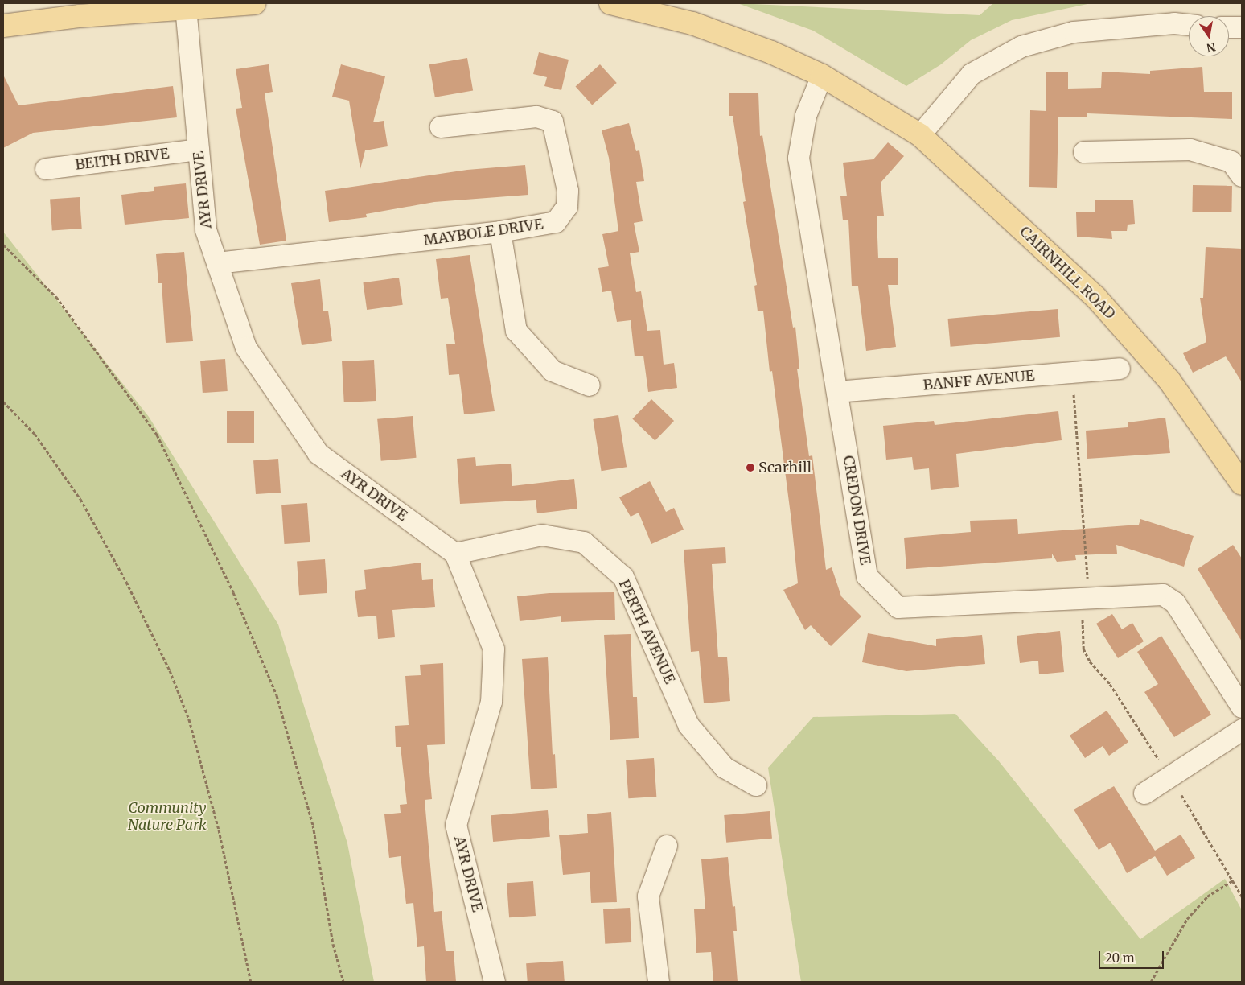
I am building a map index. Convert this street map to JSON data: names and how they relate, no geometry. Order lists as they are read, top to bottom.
{
  "streets": {
    "main road": ["CAIRNHILL ROAD"],
    "street": [
      "BEITH DRIVE",
      "AYR DRIVE",
      "MAYBOLE DRIVE",
      "BANFF AVENUE",
      "CREDON DRIVE",
      "PERTH AVENUE"
    ]
  },
  "crossings": [
    ["BEITH DRIVE", "AYR DRIVE"],
    ["AYR DRIVE", "MAYBOLE DRIVE"],
    ["AYR DRIVE", "PERTH AVENUE"],
    ["CAIRNHILL ROAD", "CREDON DRIVE"],
    ["BANFF AVENUE", "CREDON DRIVE"]
  ],
  "parks": ["Community Nature Park"],
  "places": ["Scarhill"],
  "scale_bar": "20 m",
  "north": "bottom"
}
